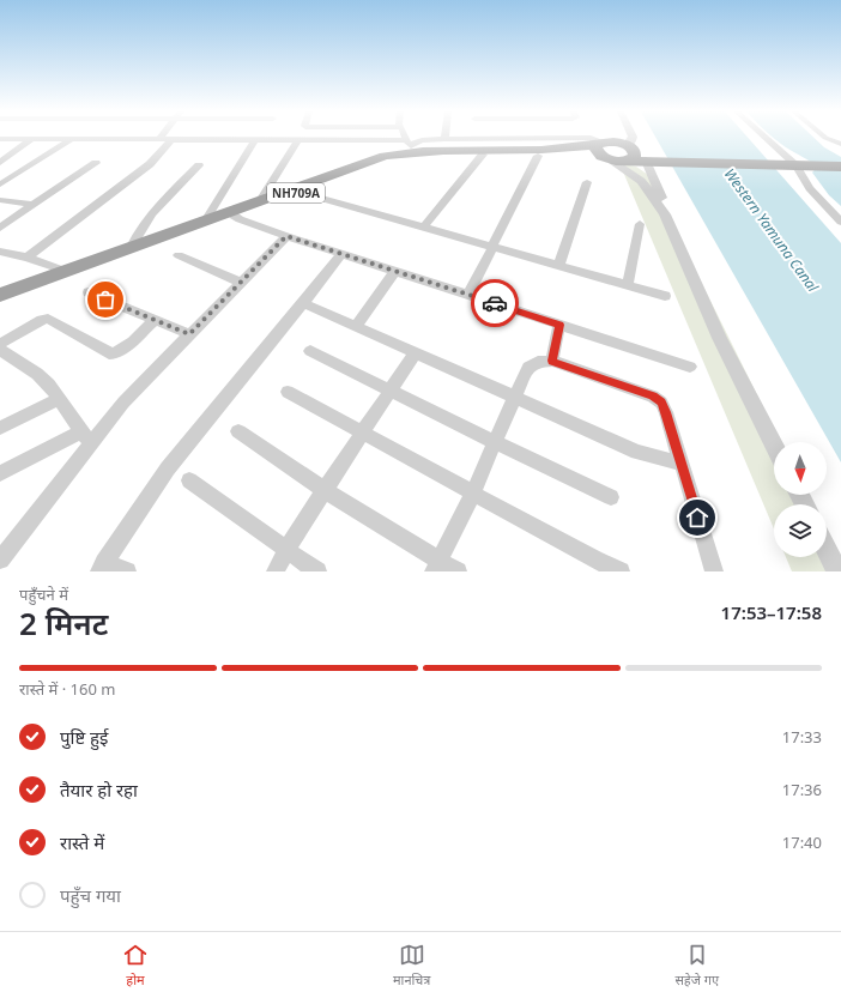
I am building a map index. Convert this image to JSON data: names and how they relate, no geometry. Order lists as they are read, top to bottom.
{
  "streets": {
    "highway": ["NH709A"]
  },
  "water": ["Western Yamuna Canal"],
  "north": "bottom",
  "page": {
    "heading": ["2 मिनट", "पहुँचने में", "17:53–17:58"],
    "bar": "रास्ते में · 160 m",
    "list": [
      ["पुष्टि हुई", "17:33"],
      ["तैयार हो रहा", "17:36"],
      ["रास्ते में", "17:40"],
      "पहुँच गया"
    ],
    "tabs": ["होम", "मानचित्र", "सहेजे गए"]
  }
}
